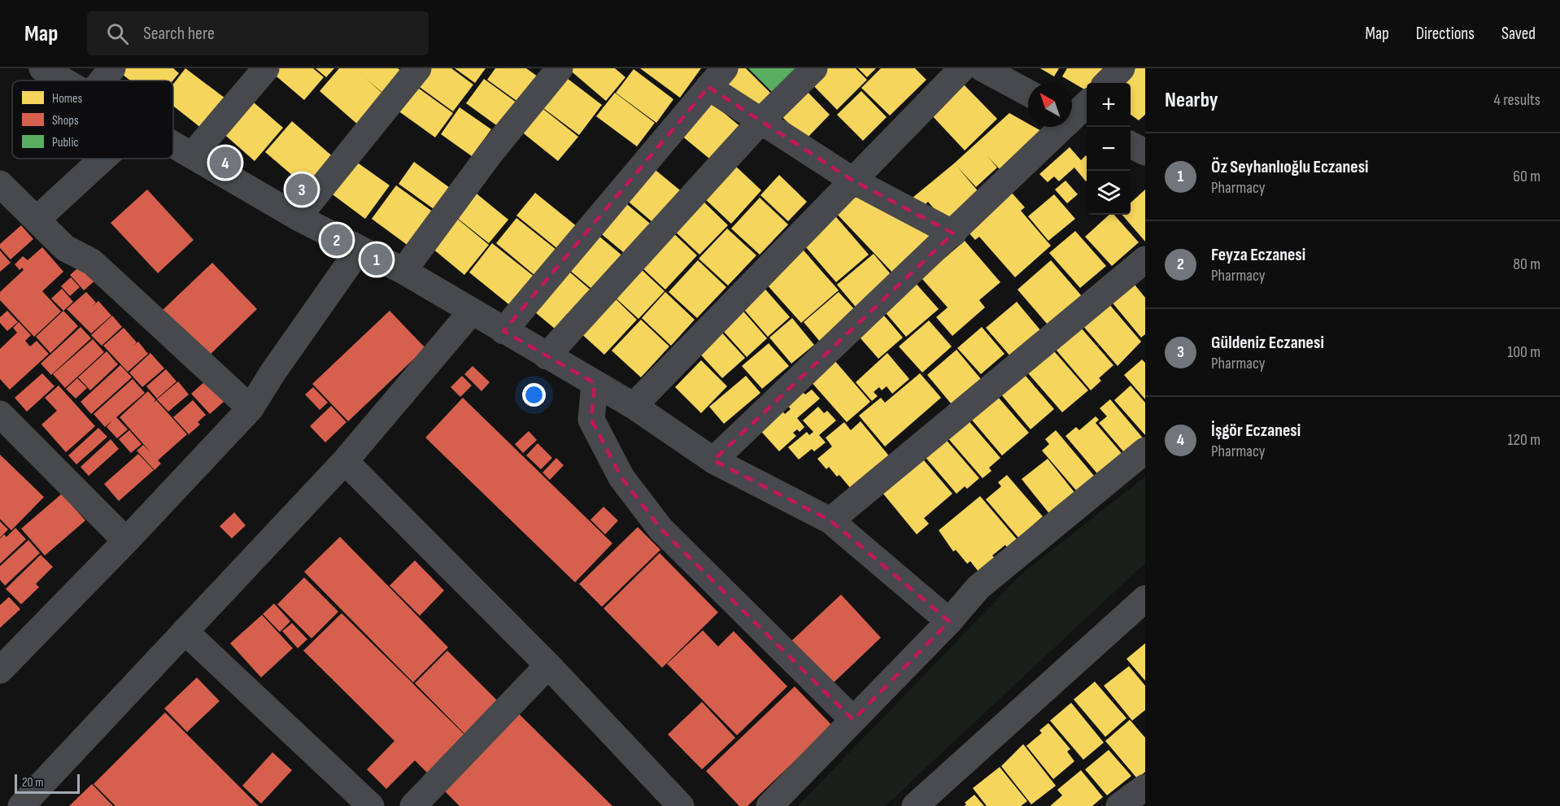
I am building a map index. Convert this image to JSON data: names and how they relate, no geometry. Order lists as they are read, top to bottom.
{
  "legend": ["Homes", "Shops", "Public"],
  "scale_bar": "20 m",
  "north": "top left",
  "page": {
    "header": "Map",
    "search": "Search here",
    "nav": ["Map", "Directions", "Saved"],
    "heading": ["Nearby", "4 results"],
    "map_buttons": ["+", "−"],
    "list": [
      {
        "mark": "1",
        "name": "Öz Seyhanlıoğlu Eczanesi",
        "note": "Pharmacy",
        "value": "60 m"
      },
      {
        "mark": "2",
        "name": "Feyza Eczanesi",
        "note": "Pharmacy",
        "value": "80 m"
      },
      {
        "mark": "3",
        "name": "Güldeniz Eczanesi",
        "note": "Pharmacy",
        "value": "100 m"
      },
      {
        "mark": "4",
        "name": "İşgör Eczanesi",
        "note": "Pharmacy",
        "value": "120 m"
      }
    ],
    "pins": [
      "4",
      "3",
      "2",
      "1"
    ],
    "scale": "20 m"
  }
}
